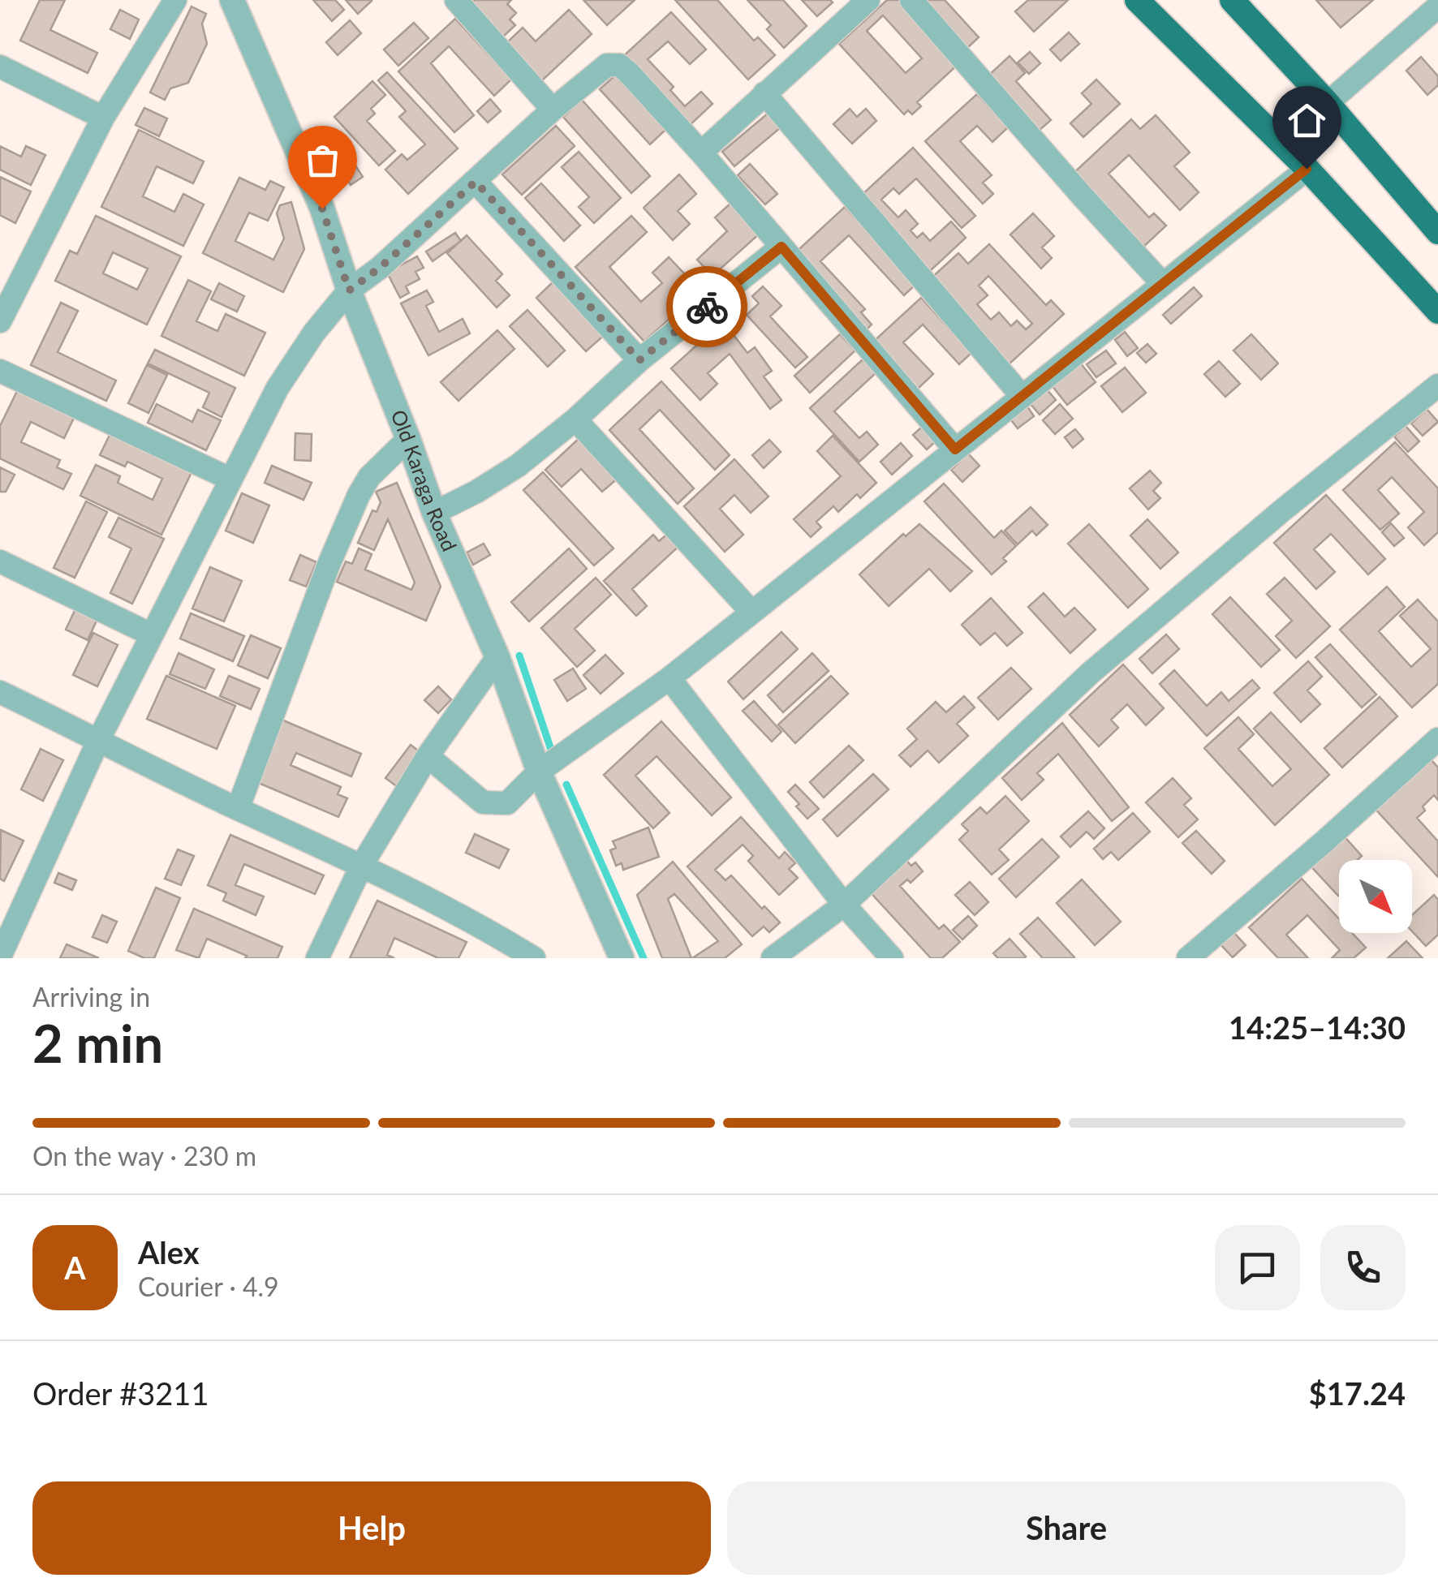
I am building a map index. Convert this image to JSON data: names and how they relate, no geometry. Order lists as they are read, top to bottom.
{
  "streets": {
    "street": ["Old Karaga Road"]
  },
  "north": "bottom right",
  "page": {
    "heading": ["2 min", "Arriving in", "14:25–14:30"],
    "panel": [
      "Alex",
      "Courier · 4.9",
      "Order #3211",
      "$17.24"
    ],
    "bar": "On the way · 230 m",
    "round": "A",
    "buttons": ["Help", "Share"]
  }
}
